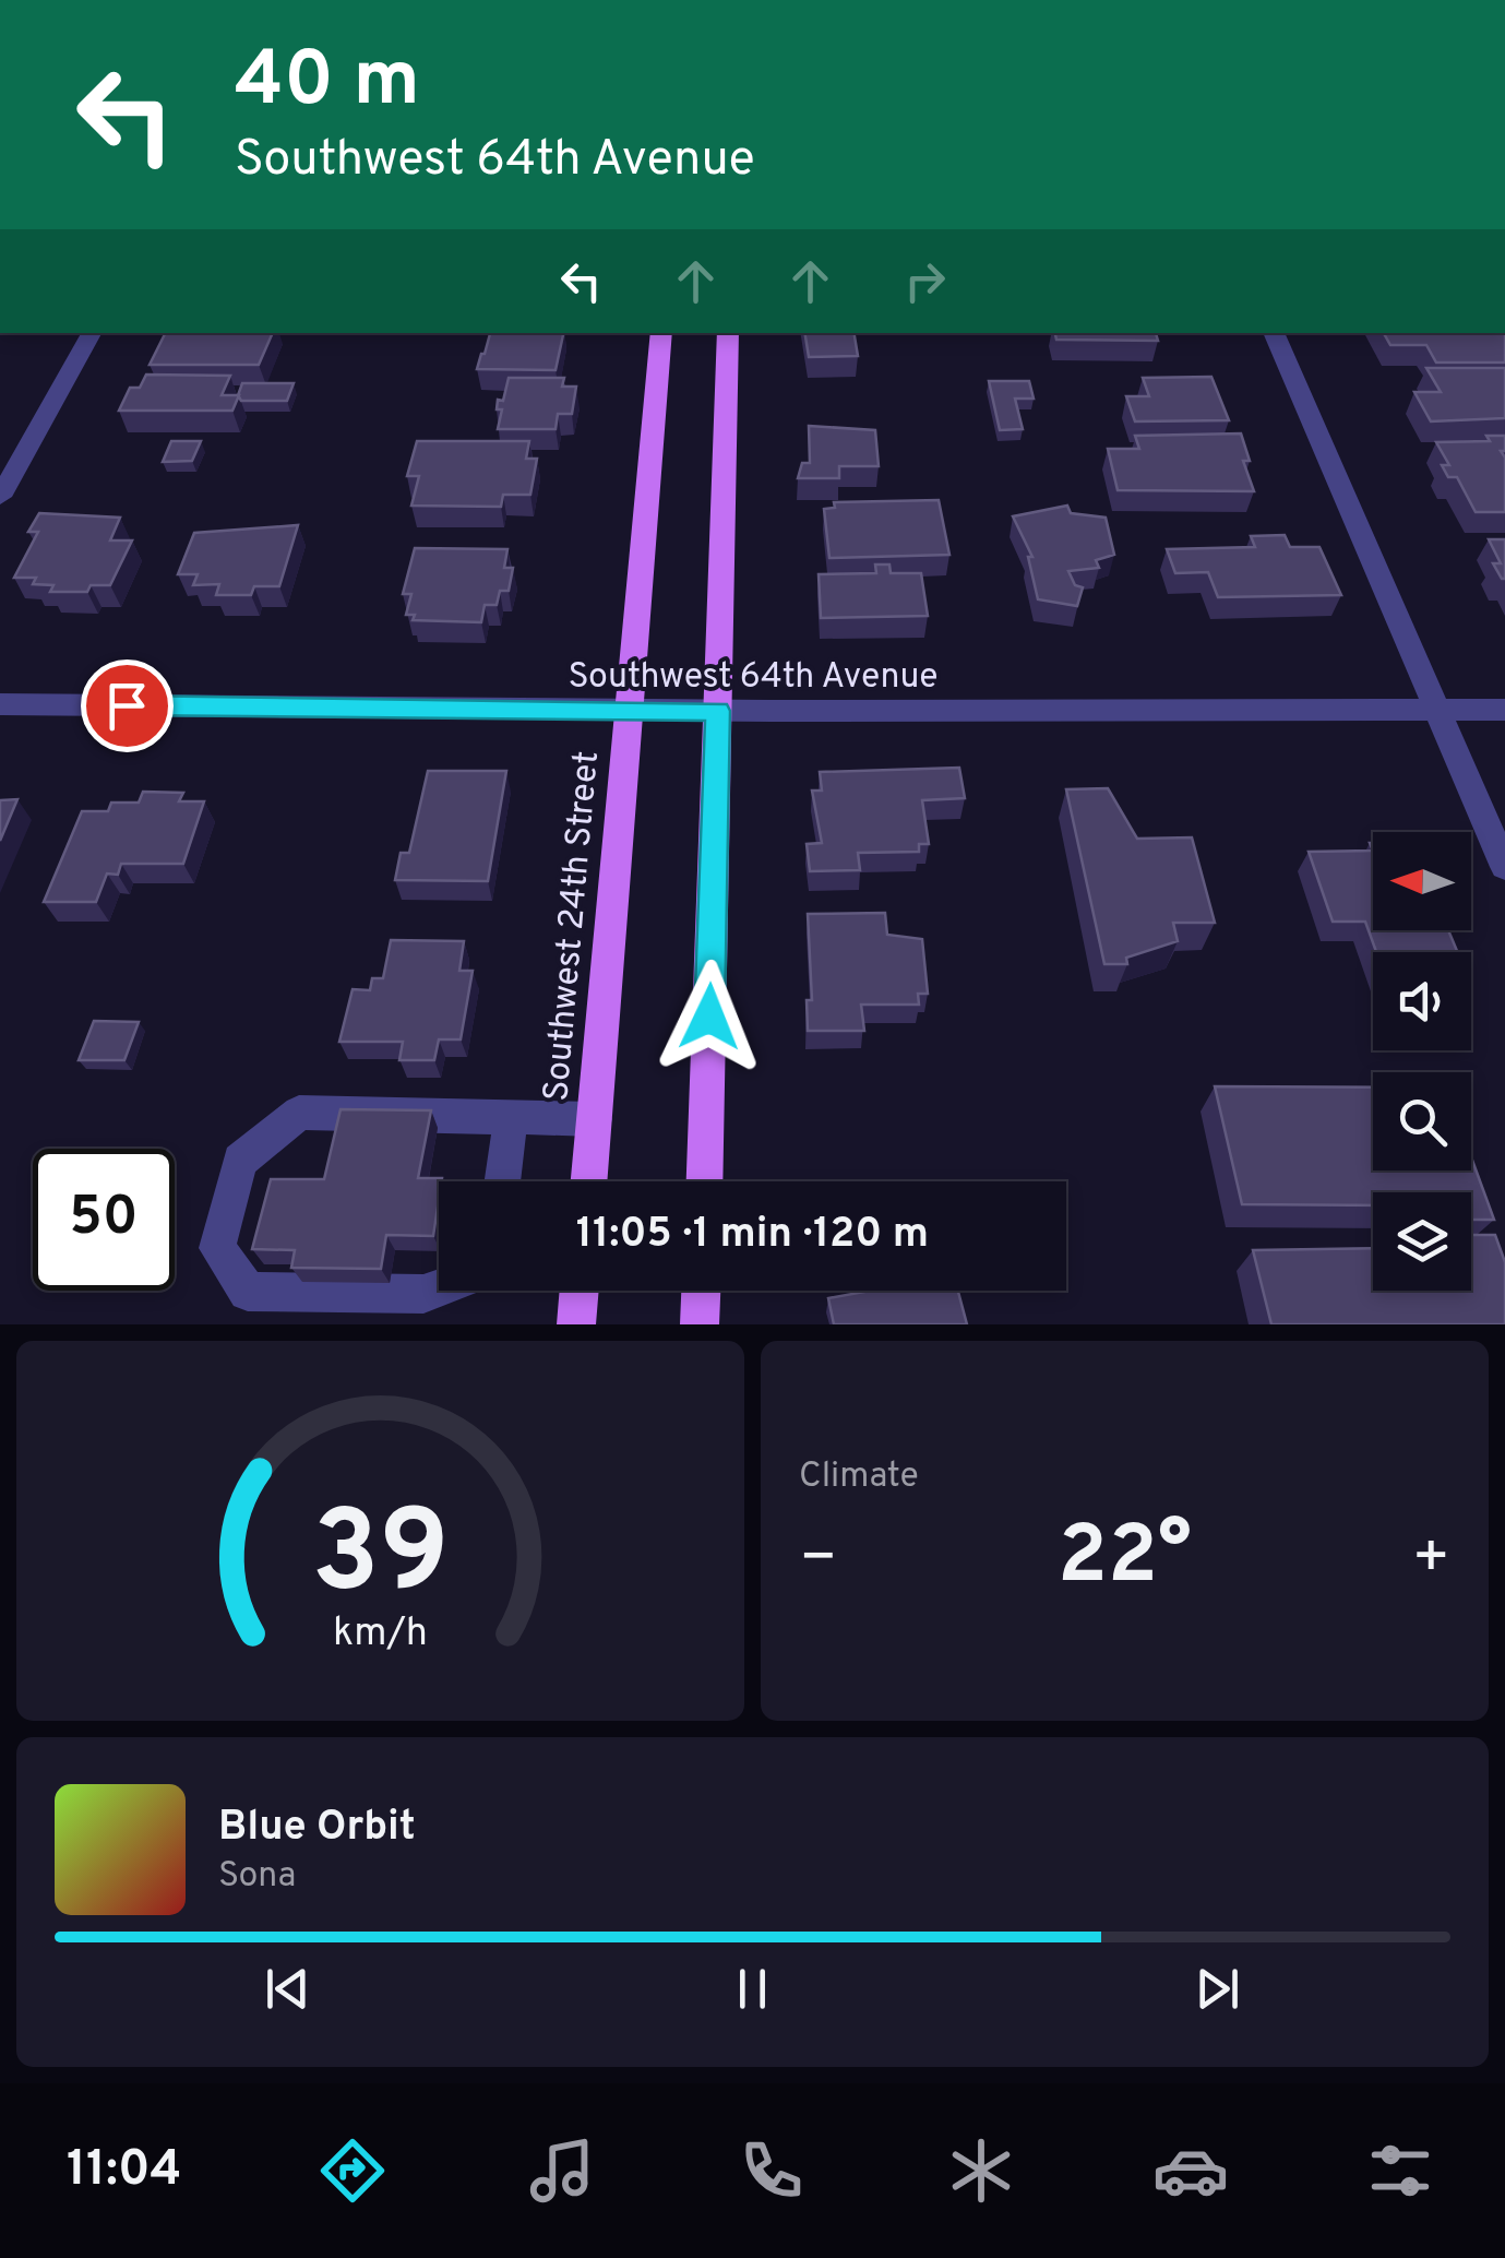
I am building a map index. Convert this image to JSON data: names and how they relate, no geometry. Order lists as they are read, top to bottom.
{
  "streets": {
    "main road": ["Southwest 24th Street"],
    "street": ["Southwest 64th Avenue"]
  },
  "crossings": [
    ["Southwest 64th Avenue", "Southwest 24th Street"]
  ],
  "north": "left",
  "page": {
    "turn": ["40 m", "Southwest 64th Avenue"],
    "limit": "50",
    "trip": "11:05 · 1 min · 120 m",
    "tile": "Climate",
    "heat": ["−", "22°", "+"],
    "song": ["Blue Orbit", "Sona"],
    "tabs": "11:04",
    "gauge": ["39", "km/h"]
  }
}
